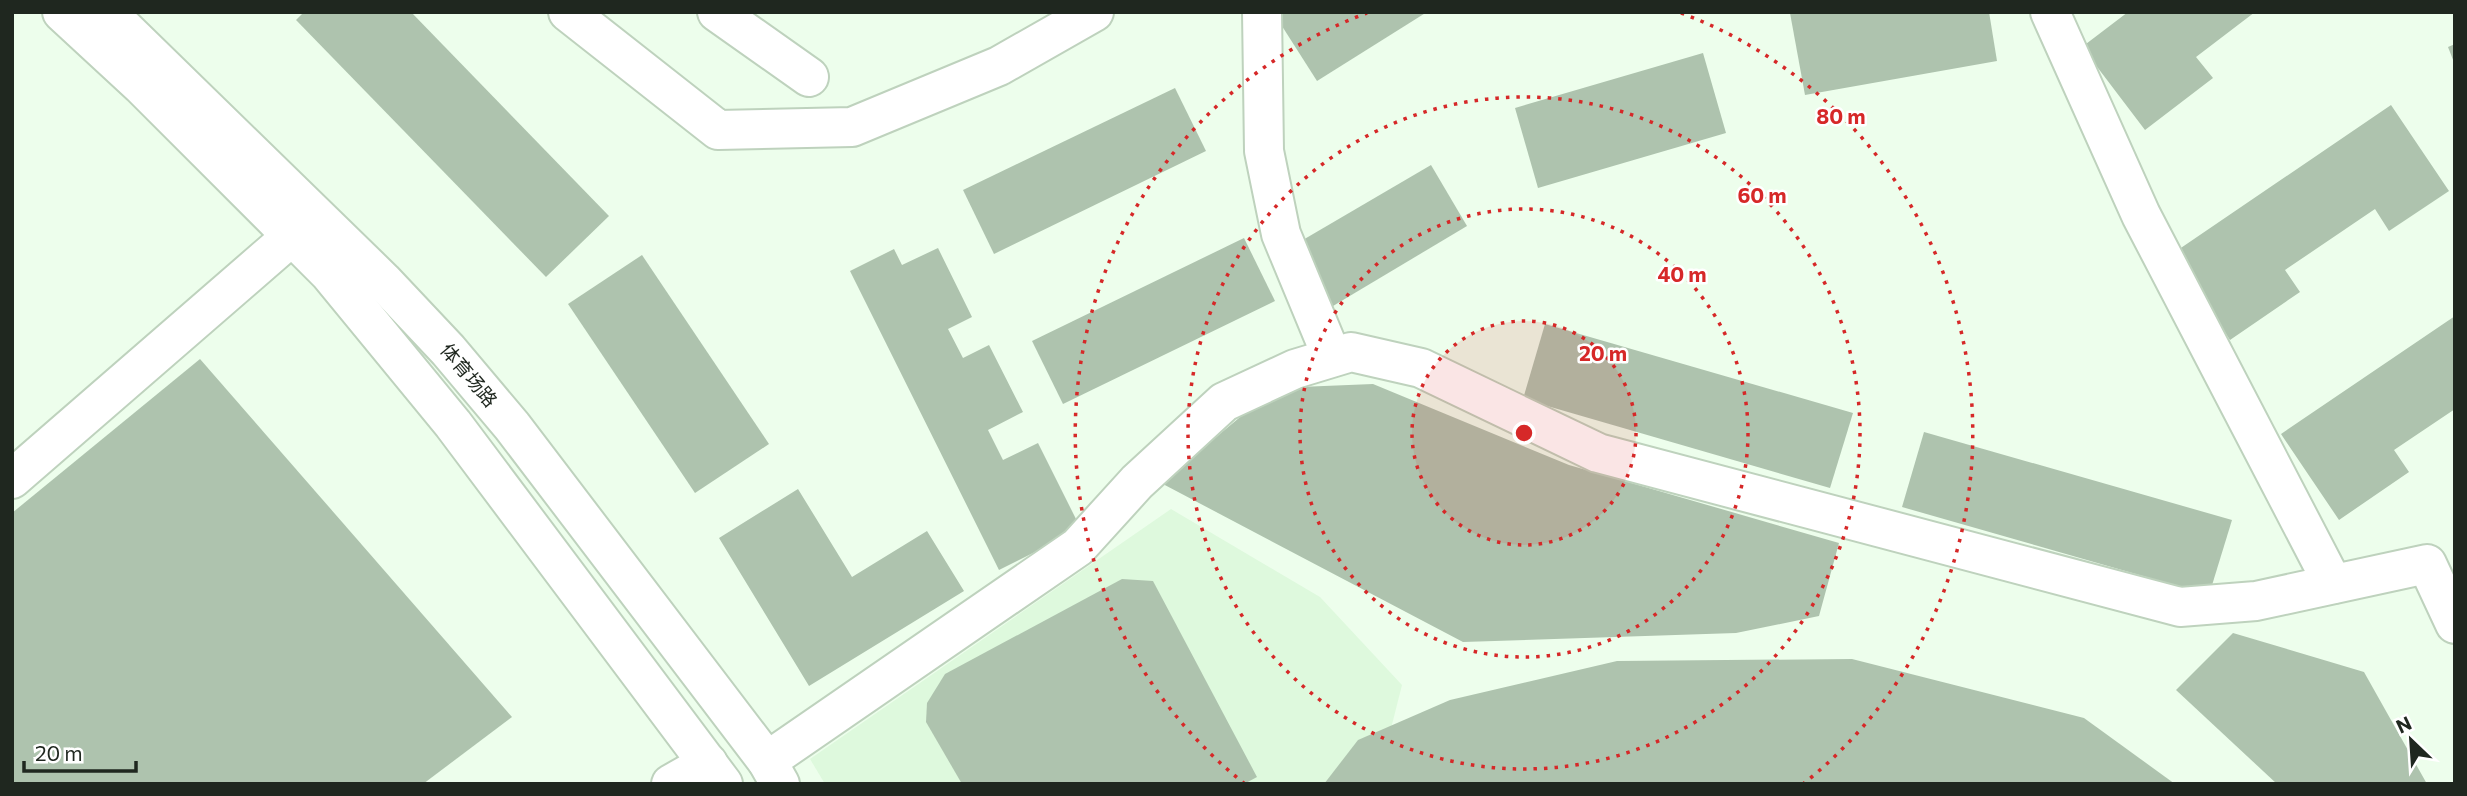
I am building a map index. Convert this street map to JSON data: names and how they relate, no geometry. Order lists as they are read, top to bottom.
{
  "streets": {
    "street": ["体育场路"]
  },
  "scale_bar": "20 m",
  "north": "top left",
  "rings": [
    "80 m",
    "60 m",
    "40 m",
    "20 m"
  ]
}
